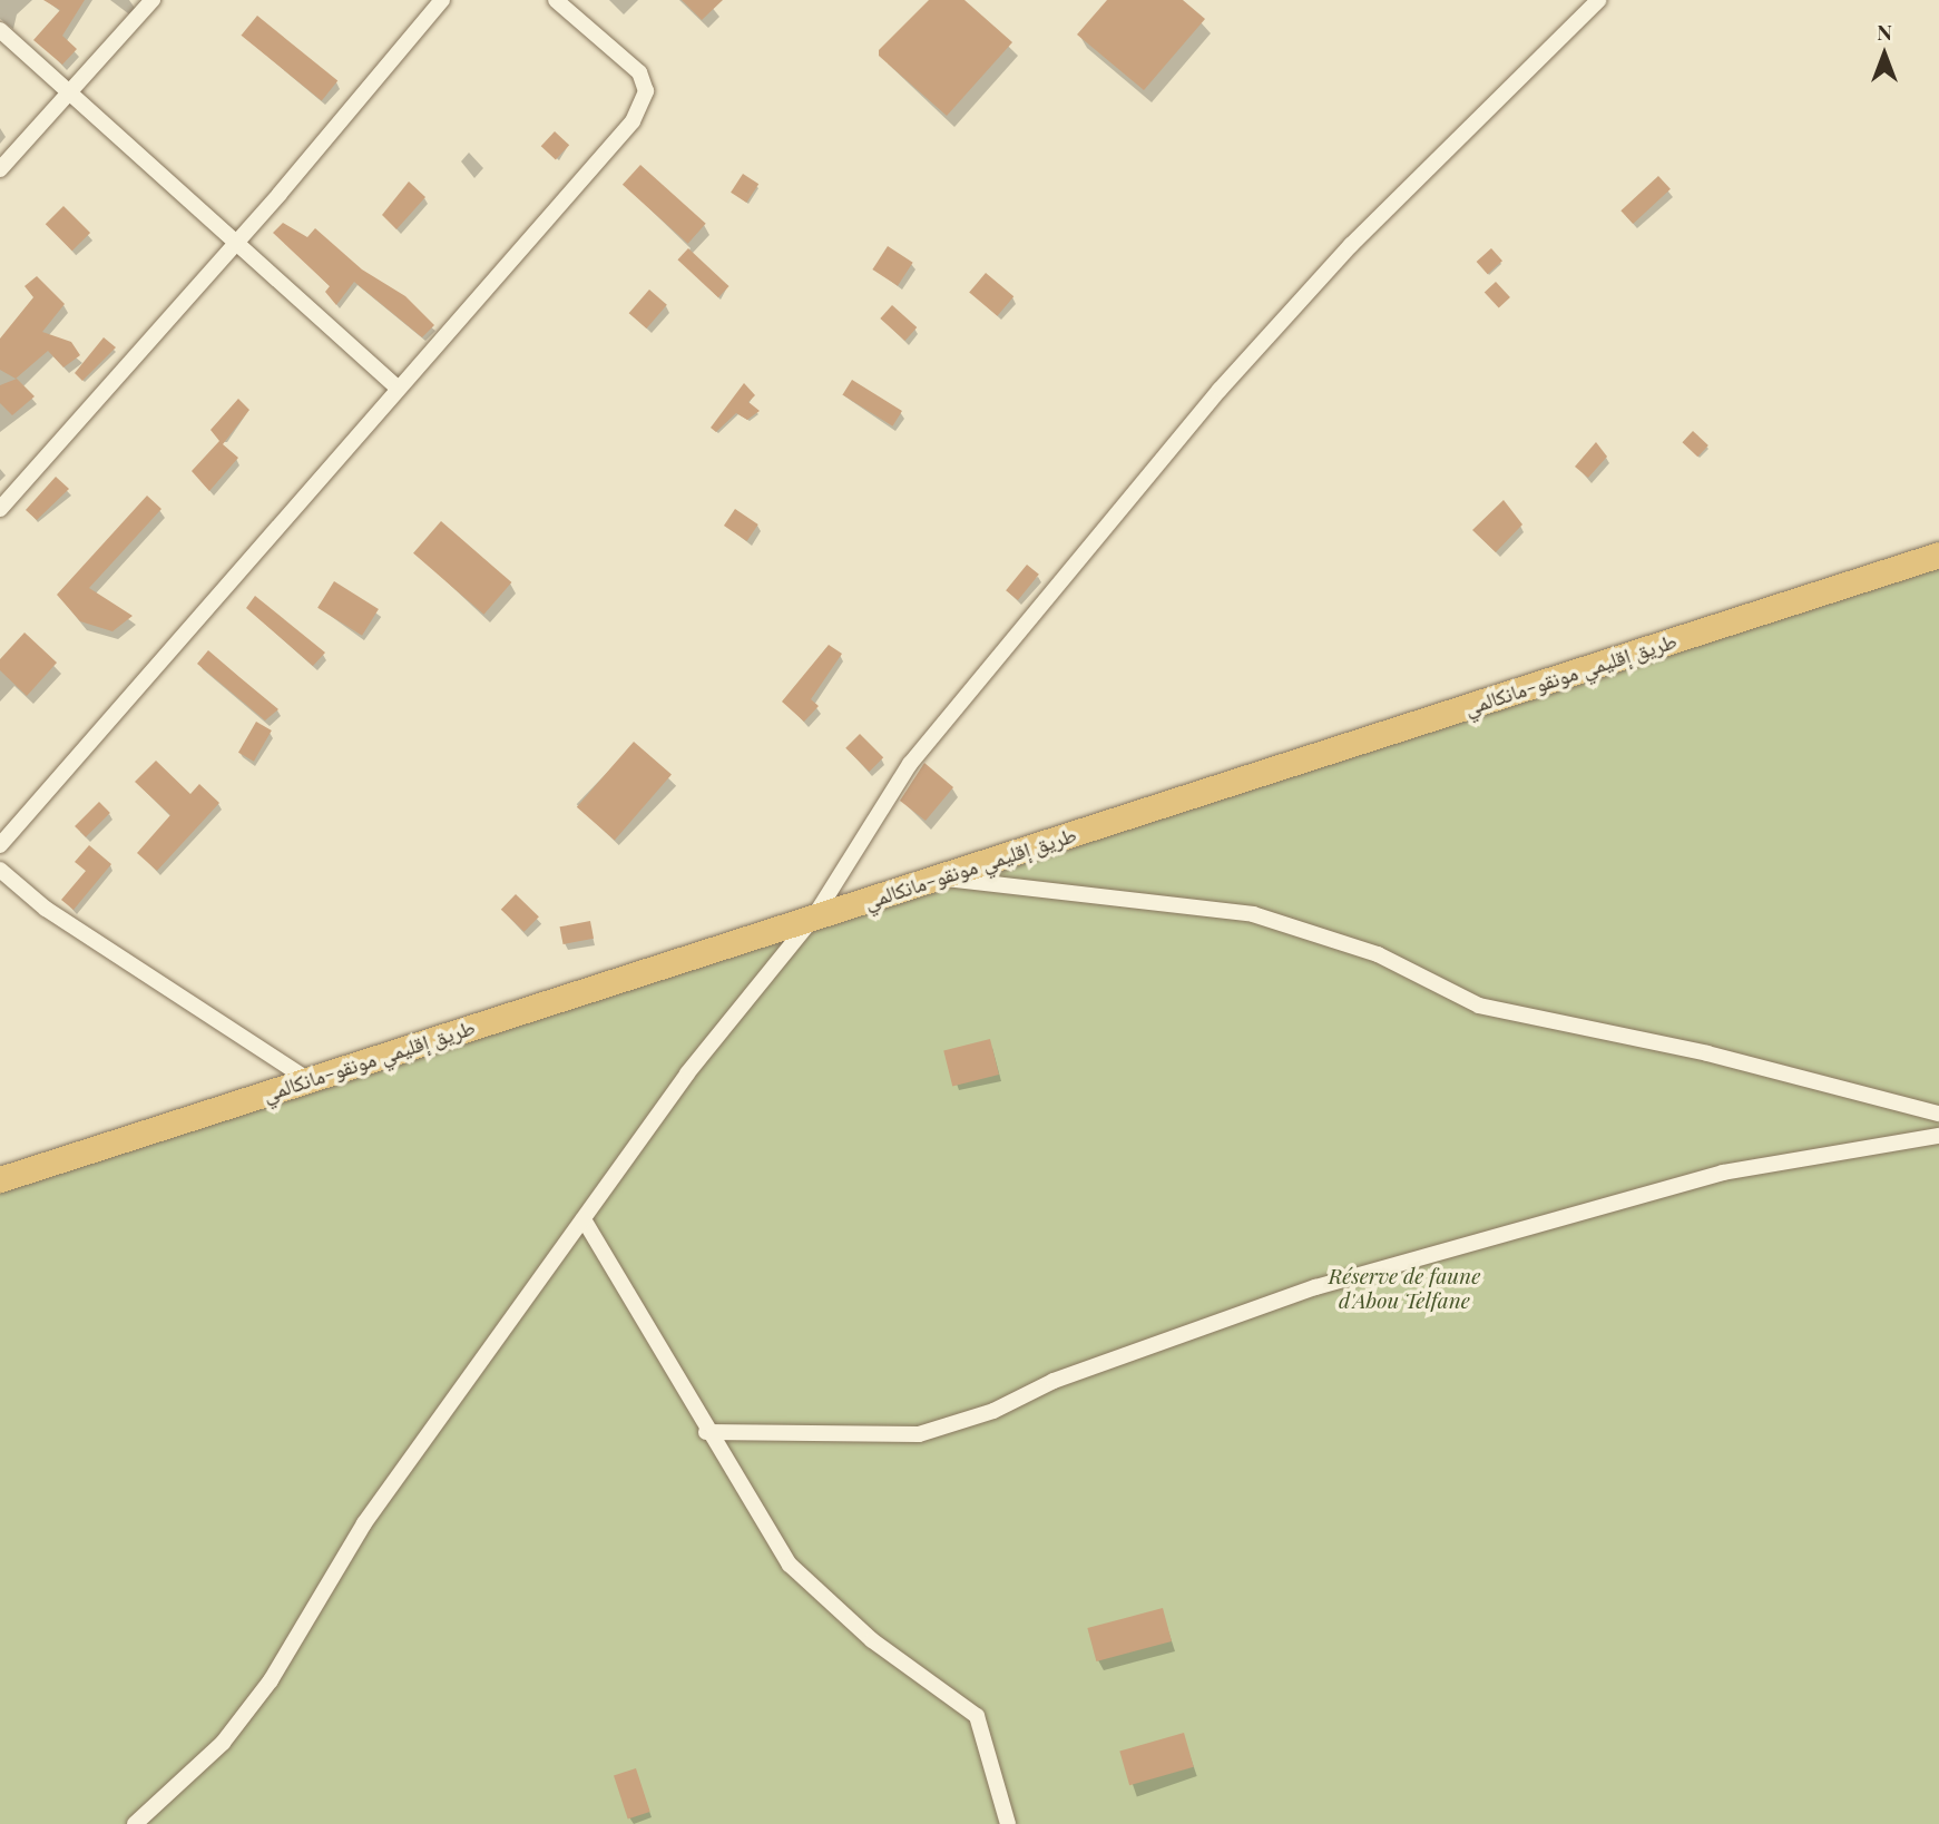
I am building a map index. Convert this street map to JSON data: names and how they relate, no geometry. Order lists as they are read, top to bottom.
{
  "streets": {
    "highway": ["طريق إقليمي مونقو-مانكالمي"]
  },
  "parks": ["Réserve de faune d'Abou Telfane"],
  "north": "top"
}
